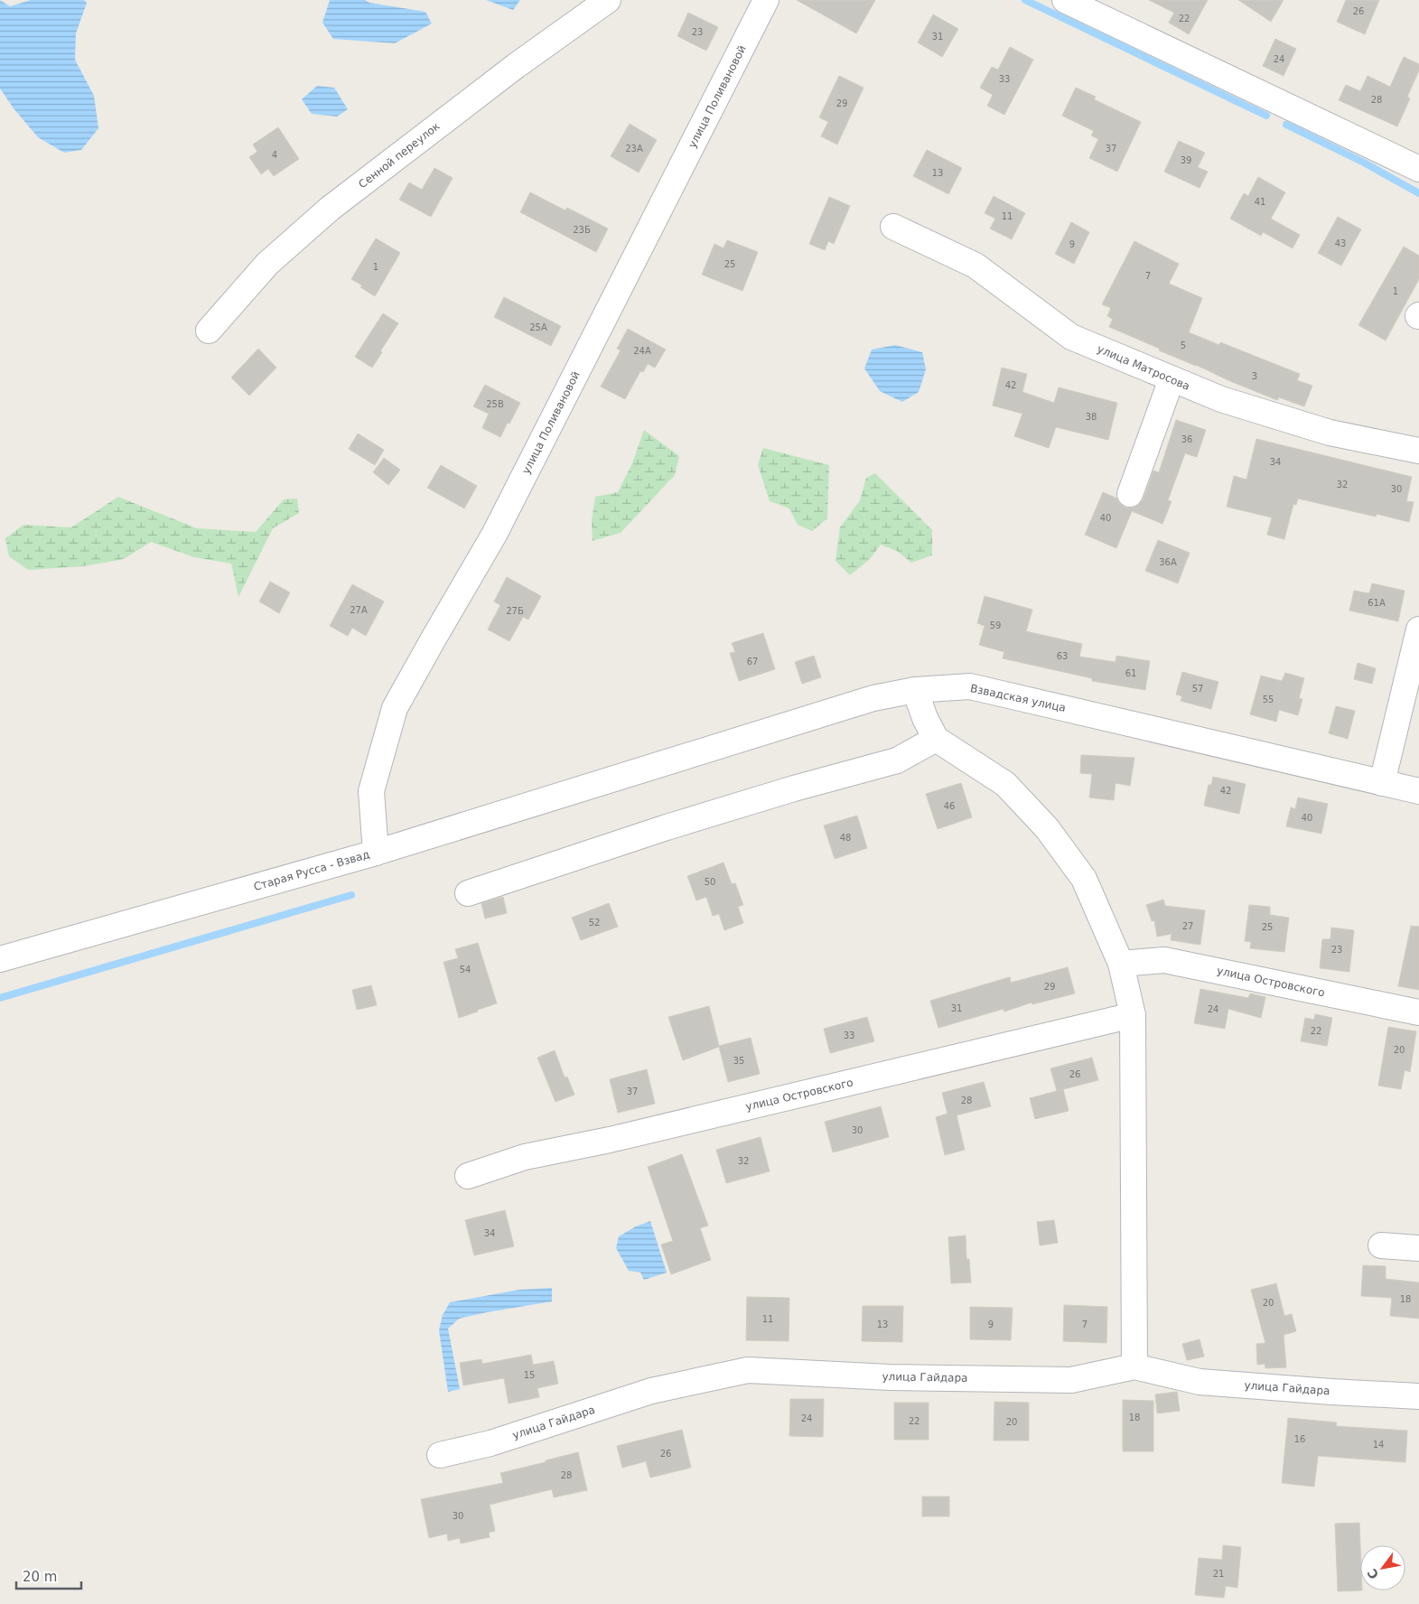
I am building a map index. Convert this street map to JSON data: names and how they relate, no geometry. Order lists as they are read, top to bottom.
{
  "streets": {
    "street": [
      "улица Поливановой",
      "Сенной переулок",
      "улица Матросова",
      "Взвадская улица",
      "Старая Русса - Взвад",
      "улица Островского",
      "улица Гайдара"
    ]
  },
  "crossings": [
    ["улица Поливановой", "Старая Русса - Взвад"],
    ["Взвадская улица", "Старая Русса - Взвад"]
  ],
  "house_numbers": [
    "26",
    "22",
    "23",
    "31",
    "24",
    "33",
    "28",
    "29",
    "23А",
    "37",
    "4",
    "39",
    "13",
    "41",
    "11",
    "23Б",
    "43",
    "9",
    "25",
    "1",
    "7",
    "1",
    "25А",
    "5",
    "24А",
    "3",
    "42",
    "25В",
    "38",
    "36",
    "34",
    "32",
    "30",
    "40",
    "36А",
    "61А",
    "27А",
    "27Б",
    "59",
    "63",
    "67",
    "61",
    "57",
    "55",
    "42",
    "46",
    "40",
    "48",
    "50",
    "52",
    "27",
    "25",
    "23",
    "54",
    "29",
    "31",
    "24",
    "22",
    "33",
    "20",
    "35",
    "26",
    "37",
    "28",
    "30",
    "32",
    "34",
    "18",
    "20",
    "11",
    "13",
    "9",
    "7",
    "15",
    "18",
    "24",
    "22",
    "20",
    "16",
    "14",
    "26",
    "28",
    "30",
    "21"
  ],
  "scale_bar": "20 m",
  "north": "bottom left"
}
